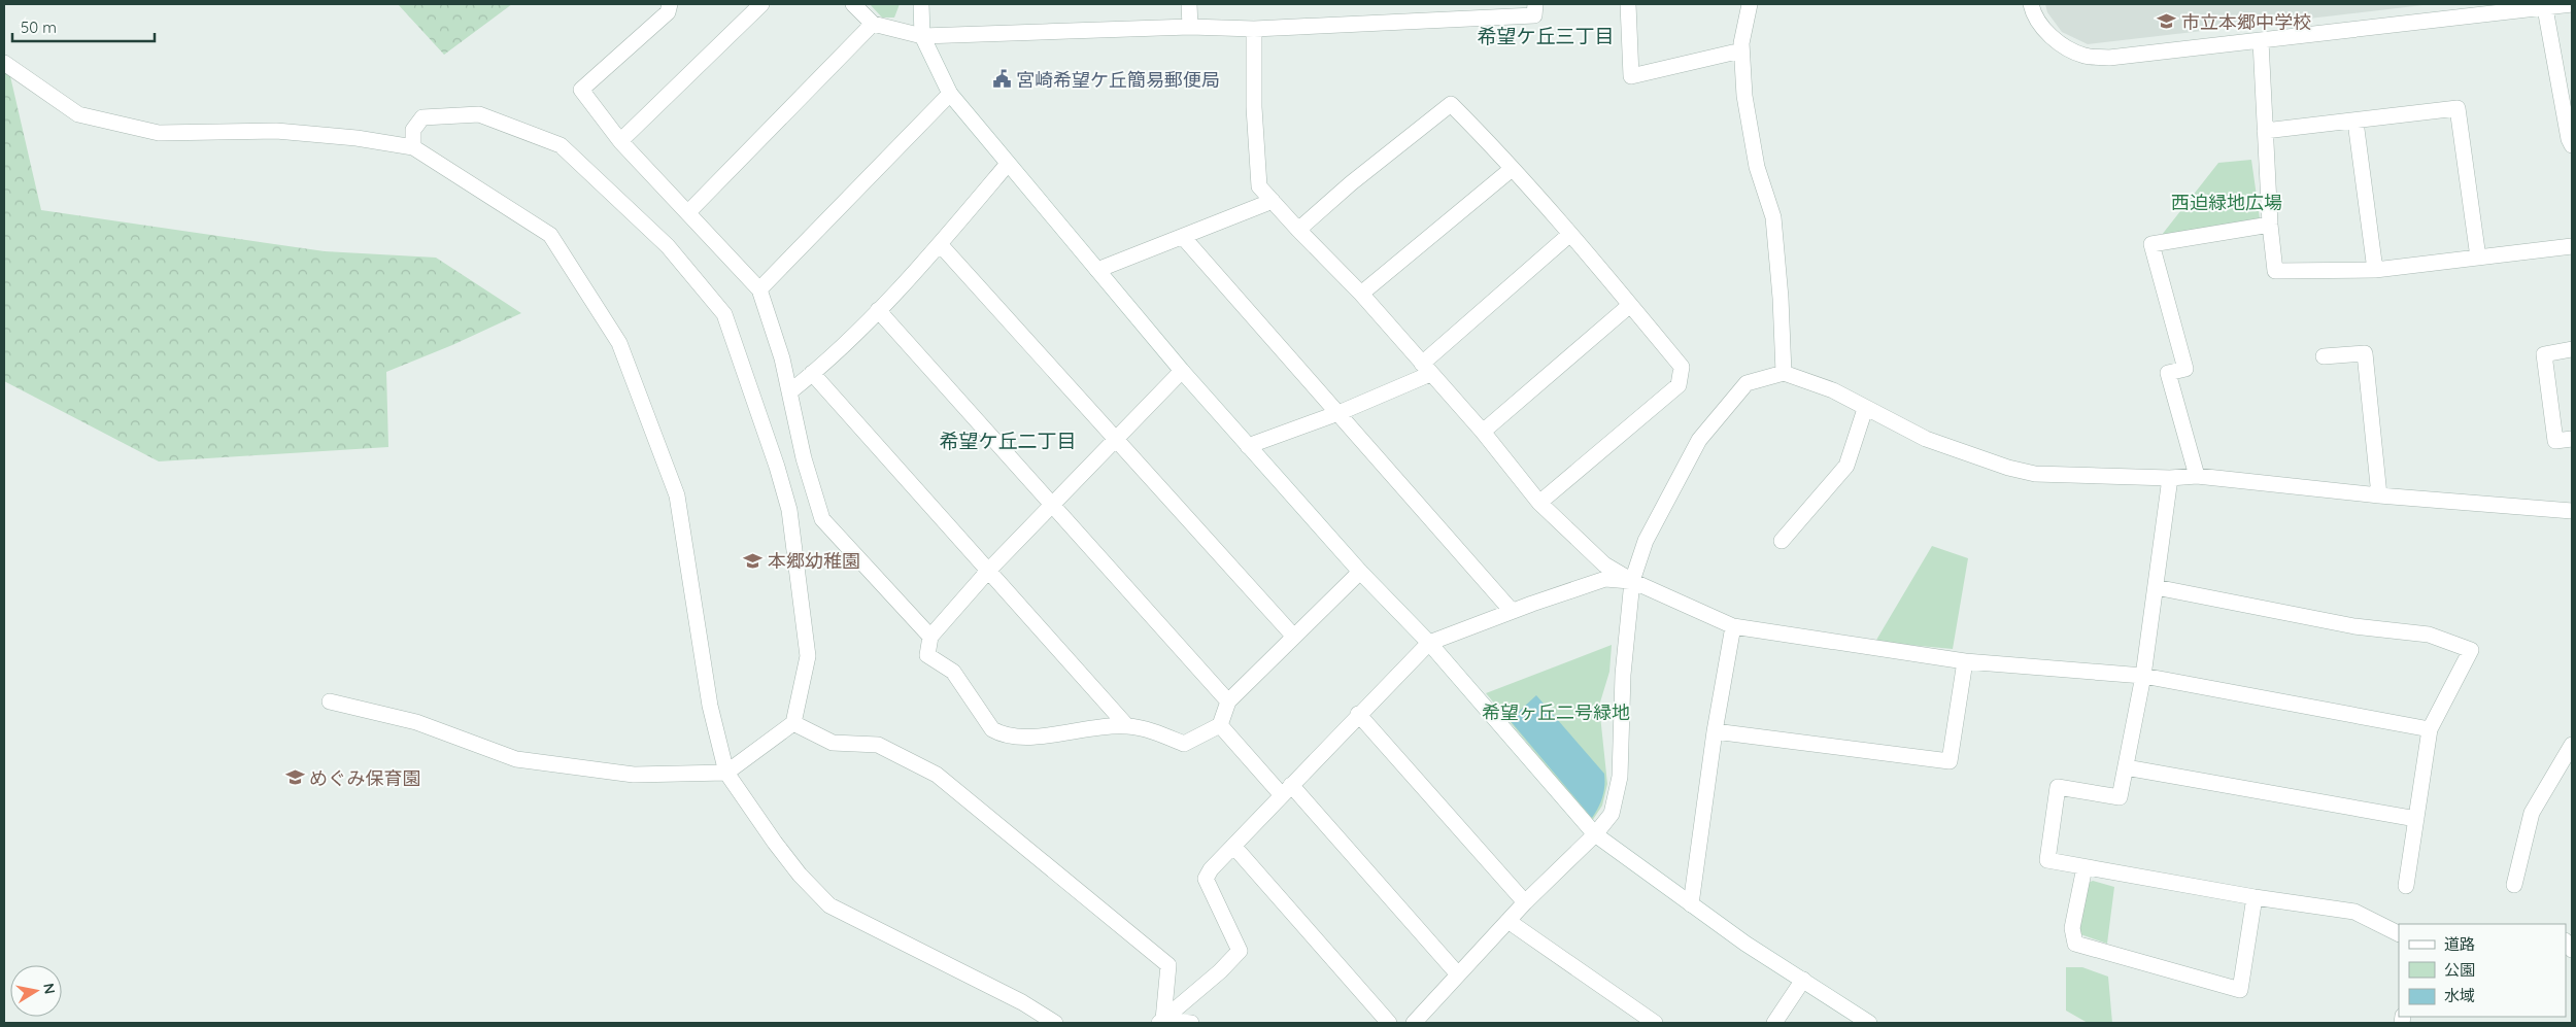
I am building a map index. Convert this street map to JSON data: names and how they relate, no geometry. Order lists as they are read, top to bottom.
{
  "districts": ["希望ケ丘三丁目", "希望ケ丘二丁目"],
  "parks": ["西迫緑地広場", "希望ヶ丘二号緑地"],
  "places": {
    "school or university": ["市立本郷中学校", "本郷幼稚園", "めぐみ保育園"],
    "public building": ["宮崎希望ケ丘簡易郵便局"]
  },
  "legend": ["道路", "公園", "水域"],
  "scale_bar": "50 m",
  "north": "right"
}
